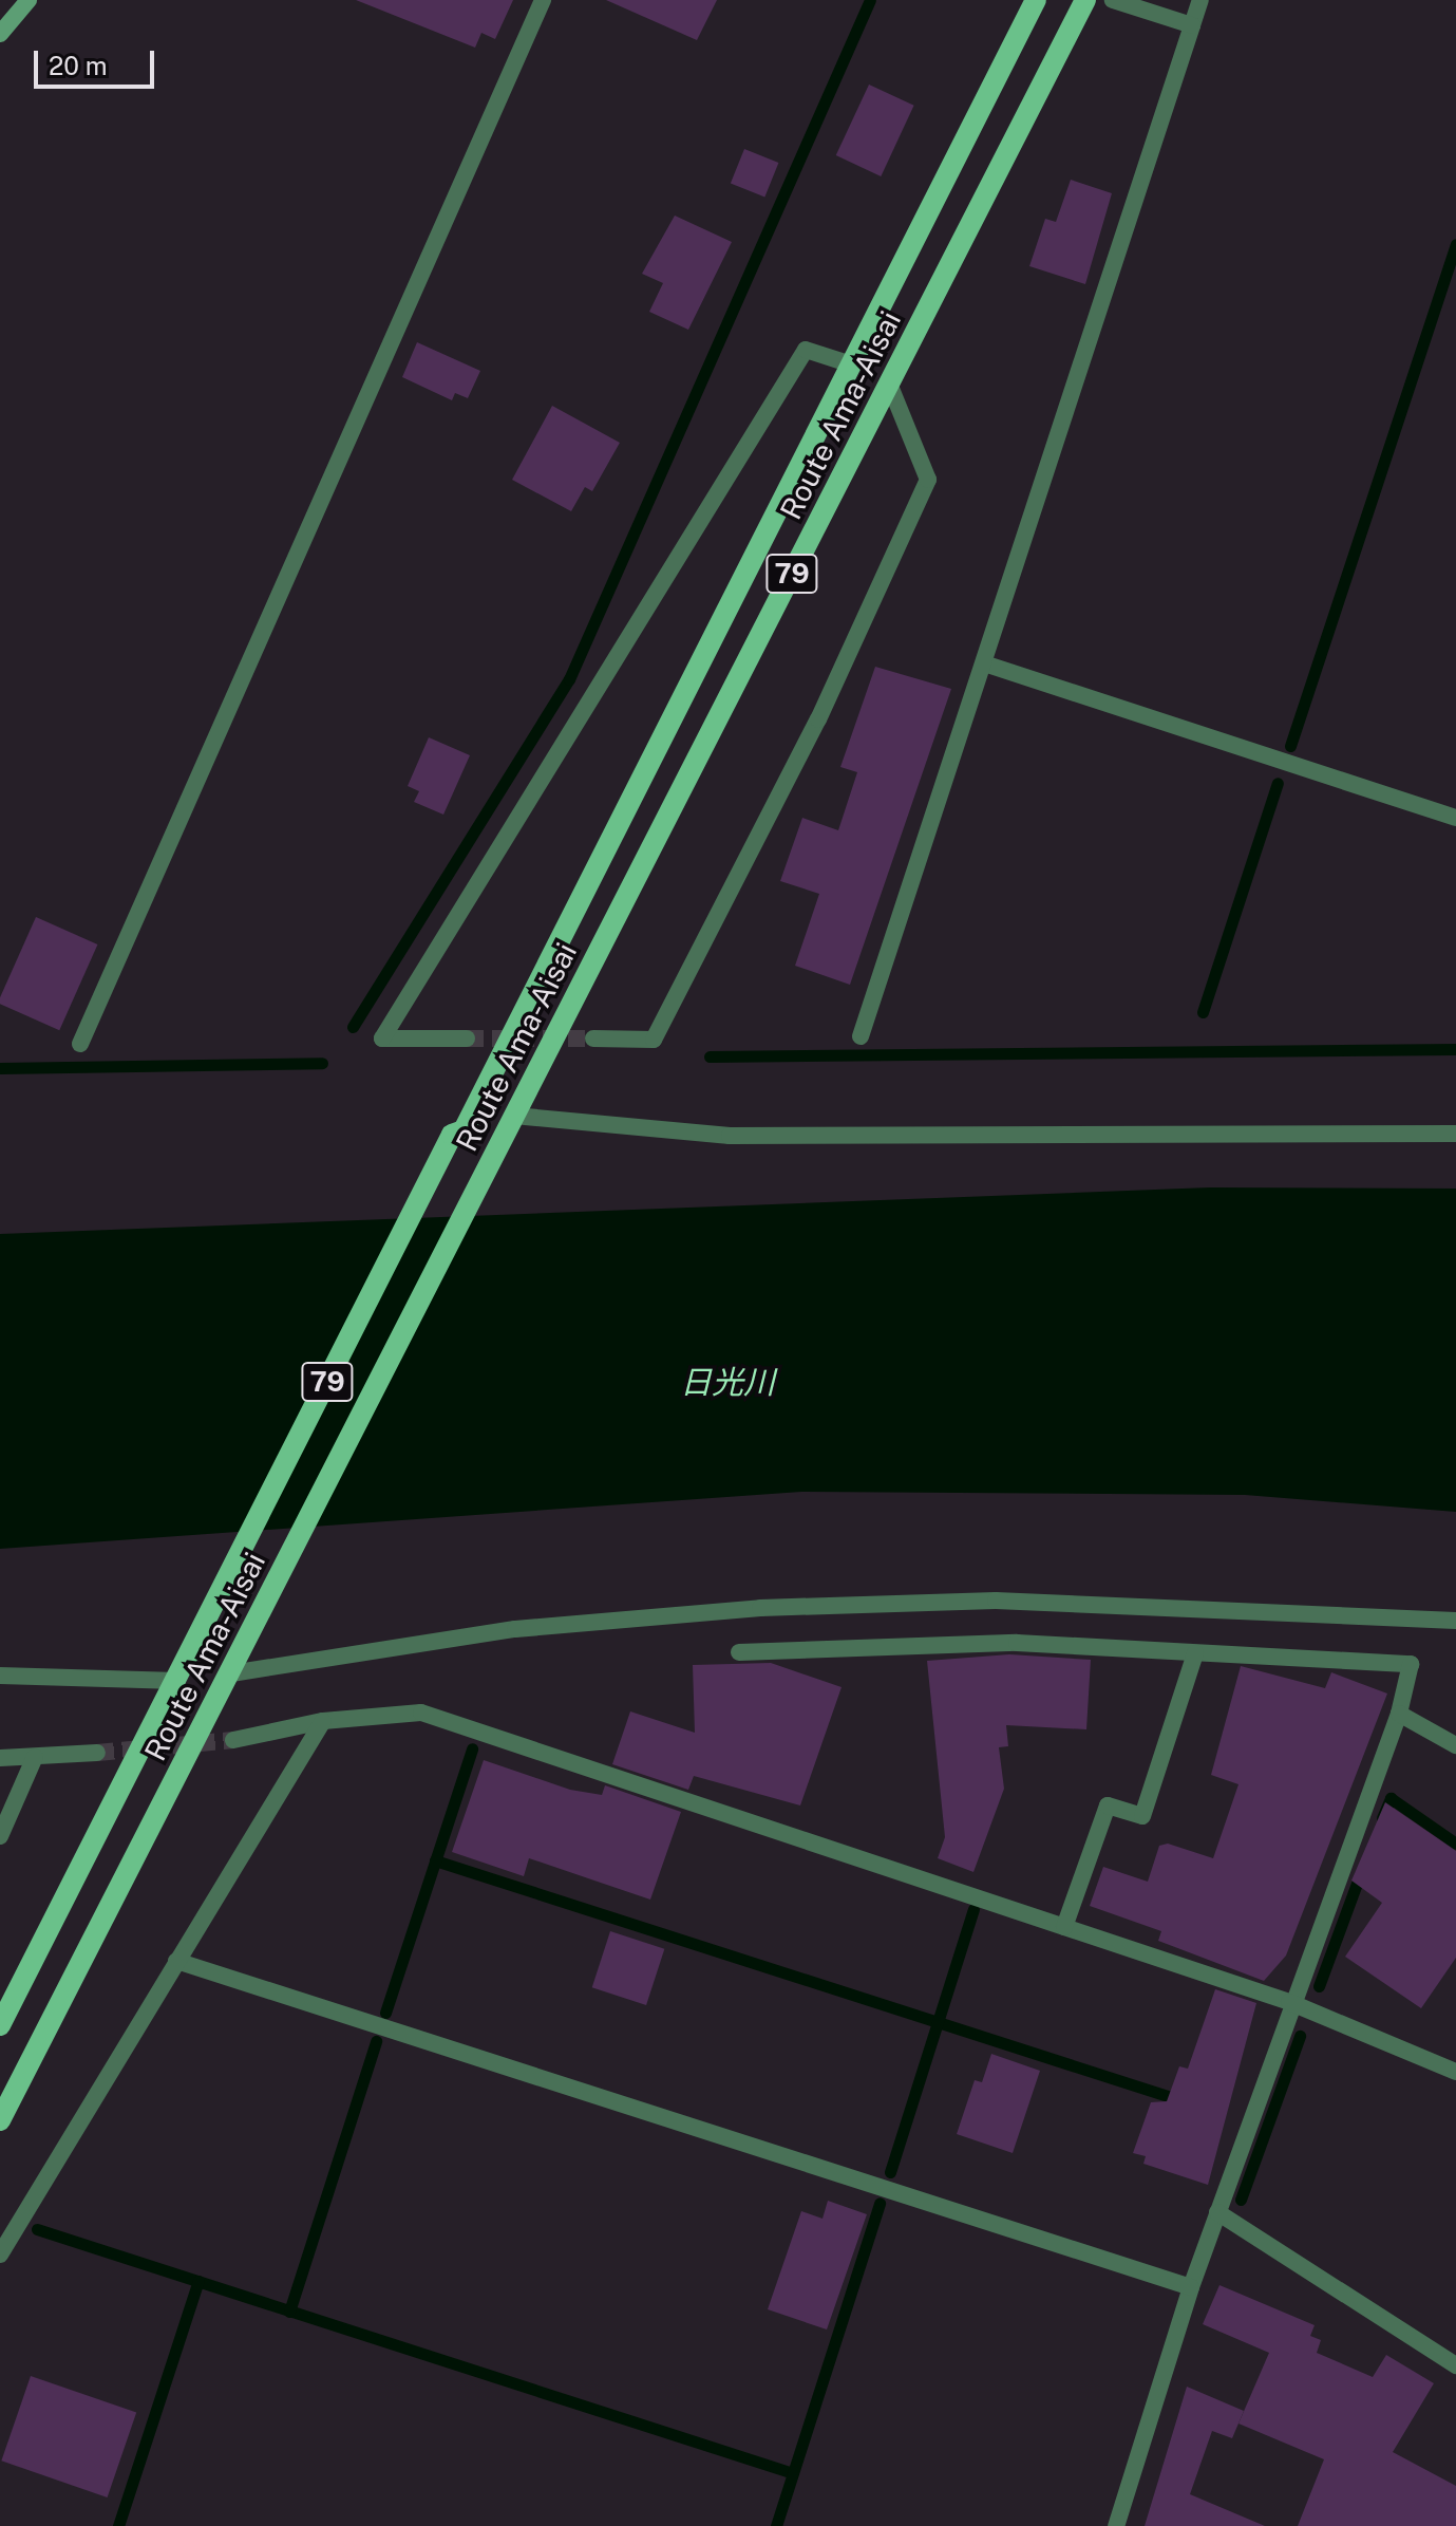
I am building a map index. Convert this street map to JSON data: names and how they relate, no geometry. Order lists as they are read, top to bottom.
{
  "streets": {
    "main road": ["Route Ama-Aisai", "79"]
  },
  "water": ["日光川"],
  "scale_bar": "20 m"
}
